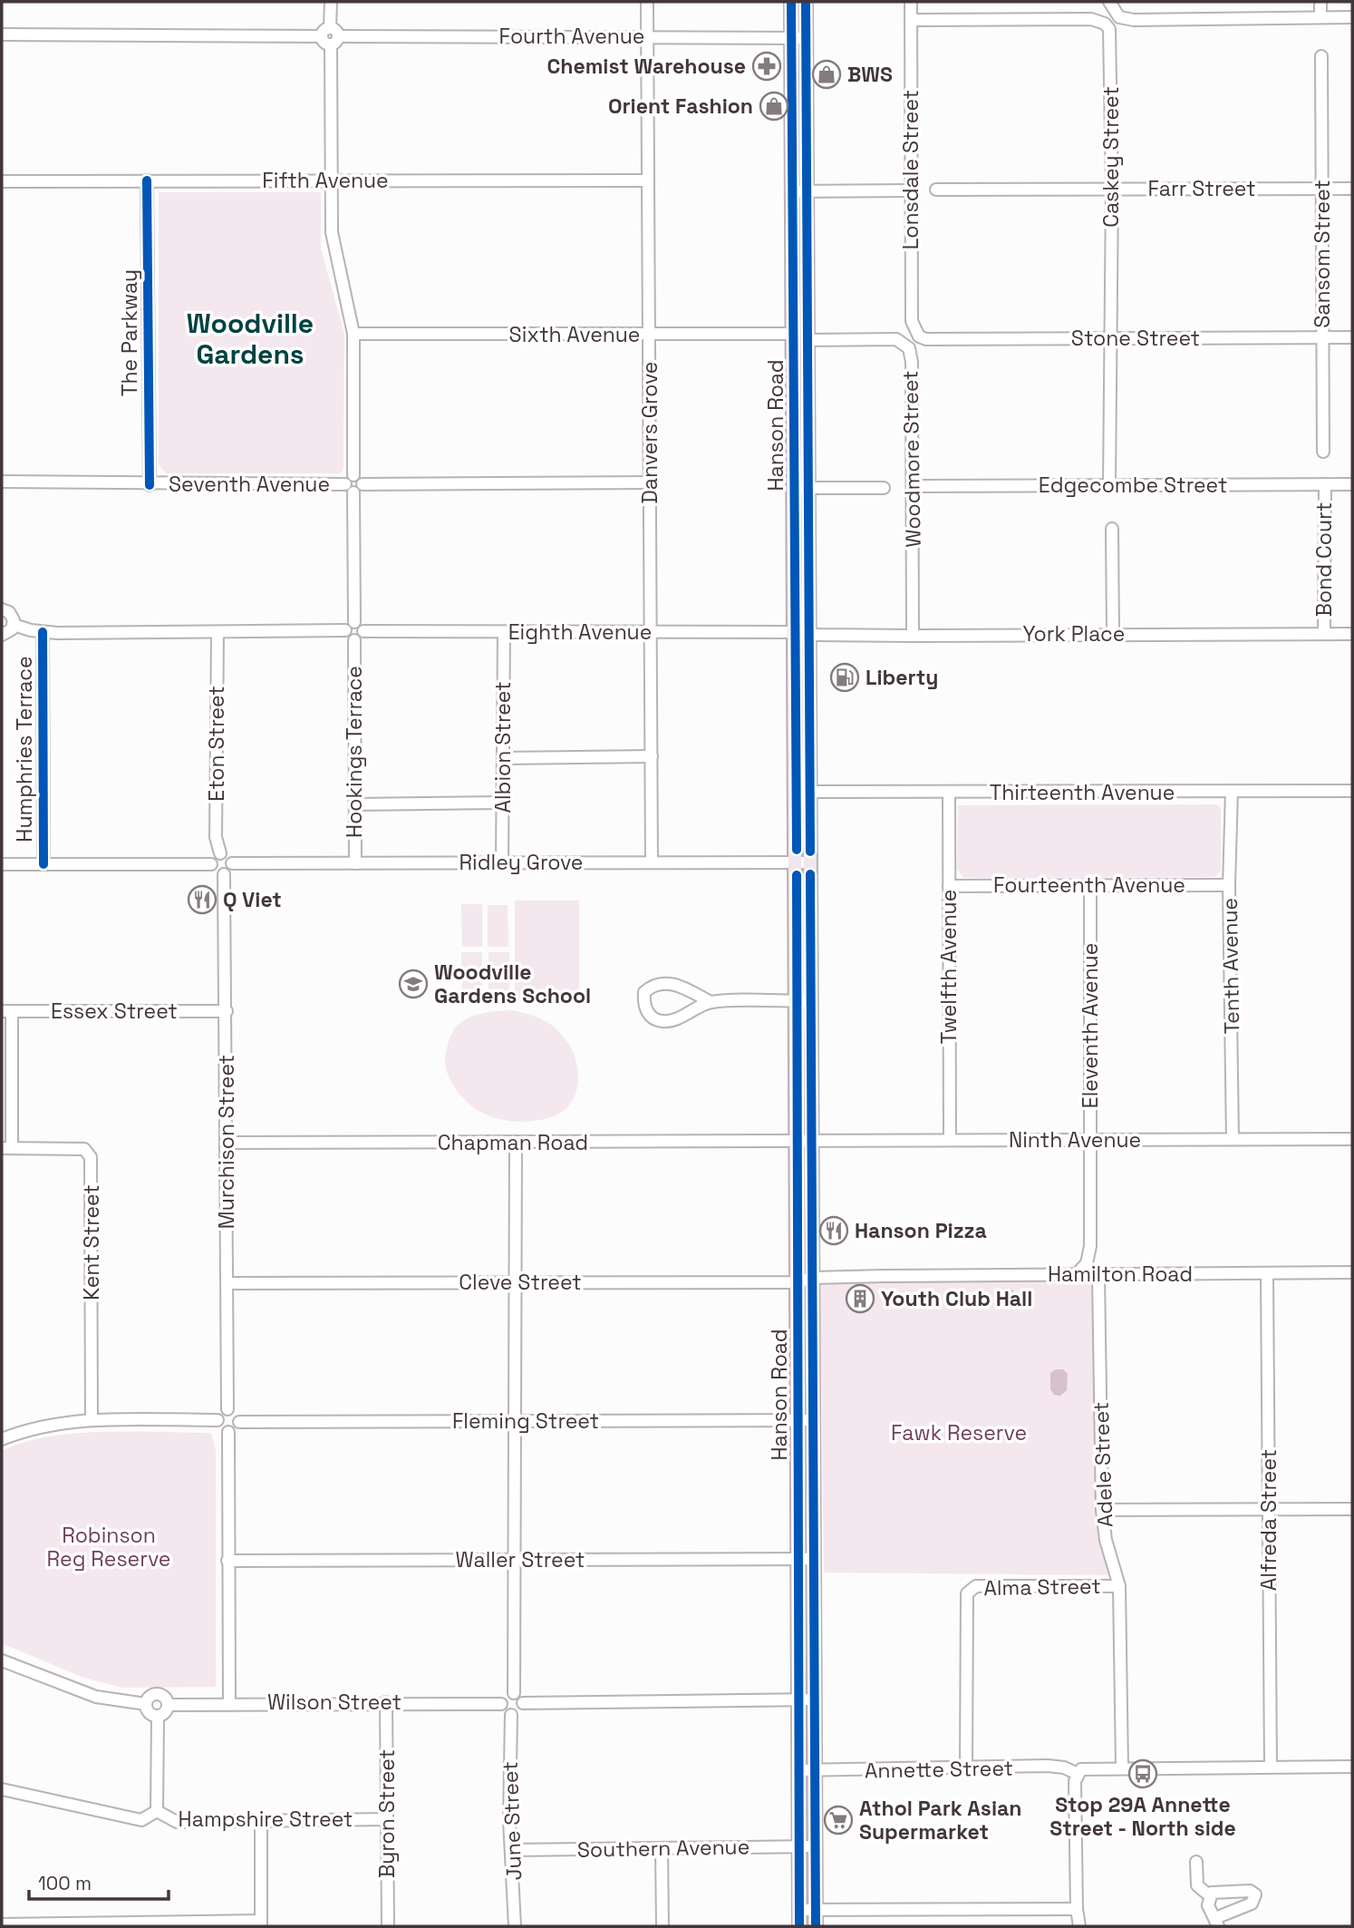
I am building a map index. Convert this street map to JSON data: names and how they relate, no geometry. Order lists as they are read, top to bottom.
{
  "streets": {
    "main road": ["Hanson Road"],
    "street": [
      "Fourth Avenue",
      "Caskey Street",
      "Lonsdale Street",
      "Fifth Avenue",
      "Farr Street",
      "Sansom Street",
      "The Parkway",
      "Sixth Avenue",
      "Stone Street",
      "Danvers Grove",
      "Woodmore Street",
      "Seventh Avenue",
      "Edgecombe Street",
      "Bond Court",
      "Eighth Avenue",
      "York Place",
      "Eton Street",
      "Albion Street",
      "Humphries Terrace",
      "Hookings Terrace",
      "Thirteenth Avenue",
      "Ridley Grove",
      "Fourteenth Avenue",
      "Tenth Avenue",
      "Twelfth Avenue",
      "Essex Street",
      "Eleventh Avenue",
      "Ninth Avenue",
      "Murchison Street",
      "Chapman Road",
      "Kent Street",
      "Hamilton Road",
      "Cleve Street",
      "Fleming Street",
      "Adele Street",
      "Alfreda Street",
      "Waller Street",
      "Alma Street",
      "Wilson Street",
      "Annette Street",
      "Byron Street",
      "Hampshire Street",
      "June Street",
      "Southern Avenue"
    ]
  },
  "crossings": [
    ["Fourth Avenue", "Hanson Road"],
    ["Fourth Avenue", "Danvers Grove"],
    ["Caskey Street", "Lonsdale Street"],
    ["Caskey Street", "Farr Street"],
    ["Caskey Street", "Stone Street"],
    ["Caskey Street", "Edgecombe Street"],
    ["Lonsdale Street", "Stone Street"],
    ["Fifth Avenue", "The Parkway"],
    ["Fifth Avenue", "Danvers Grove"],
    ["Farr Street", "Sansom Street"],
    ["Sansom Street", "Stone Street"],
    ["The Parkway", "Seventh Avenue"],
    ["Sixth Avenue", "Hanson Road"],
    ["Sixth Avenue", "Danvers Grove"],
    ["Hanson Road", "Woodmore Street"],
    ["Hanson Road", "Eighth Avenue"],
    ["Hanson Road", "York Place"],
    ["Hanson Road", "Thirteenth Avenue"],
    ["Hanson Road", "Ridley Grove"],
    ["Hanson Road", "Ninth Avenue"],
    ["Hanson Road", "Chapman Road"],
    ["Hanson Road", "Hamilton Road"],
    ["Hanson Road", "Cleve Street"],
    ["Hanson Road", "Fleming Street"],
    ["Hanson Road", "Waller Street"],
    ["Hanson Road", "Annette Street"],
    ["Hanson Road", "Southern Avenue"],
    ["Danvers Grove", "Seventh Avenue"],
    ["Danvers Grove", "Eighth Avenue"],
    ["Danvers Grove", "Ridley Grove"],
    ["Woodmore Street", "Edgecombe Street"],
    ["Woodmore Street", "York Place"],
    ["Edgecombe Street", "Bond Court"],
    ["Bond Court", "York Place"],
    ["Eighth Avenue", "York Place"],
    ["Eighth Avenue", "Albion Street"],
    ["Eighth Avenue", "Hookings Terrace"],
    ["Eton Street", "Ridley Grove"],
    ["Eton Street", "Murchison Street"],
    ["Albion Street", "Ridley Grove"],
    ["Hookings Terrace", "Ridley Grove"],
    ["Thirteenth Avenue", "Tenth Avenue"],
    ["Thirteenth Avenue", "Twelfth Avenue"],
    ["Ridley Grove", "Murchison Street"],
    ["Fourteenth Avenue", "Tenth Avenue"],
    ["Fourteenth Avenue", "Twelfth Avenue"],
    ["Fourteenth Avenue", "Eleventh Avenue"],
    ["Tenth Avenue", "Ninth Avenue"],
    ["Twelfth Avenue", "Ninth Avenue"],
    ["Essex Street", "Murchison Street"],
    ["Eleventh Avenue", "Ninth Avenue"],
    ["Eleventh Avenue", "Hamilton Road"],
    ["Ninth Avenue", "Chapman Road"],
    ["Murchison Street", "Chapman Road"],
    ["Murchison Street", "Cleve Street"],
    ["Murchison Street", "Fleming Street"],
    ["Hamilton Road", "Cleve Street"],
    ["Hamilton Road", "Adele Street"],
    ["Hamilton Road", "Alfreda Street"],
    ["Adele Street", "Alma Street"],
    ["Adele Street", "Annette Street"],
    ["Alfreda Street", "Annette Street"],
    ["Alma Street", "Annette Street"],
    ["Wilson Street", "Byron Street"],
    ["Wilson Street", "June Street"],
    ["Byron Street", "Hampshire Street"],
    ["June Street", "Southern Avenue"]
  ],
  "districts": ["Woodville Gardens"],
  "parks": ["Fawk Reserve", "Robinson Reg Reserve"],
  "places": {
    "pharmacy": ["Chemist Warehouse"],
    "shop": ["BWS", "Orient Fashion"],
    "fuel station": ["Liberty"],
    "restaurant": ["Q Viet", "Hanson Pizza"],
    "school or university": ["Woodville Gardens School"],
    "building": ["Youth Club Hall"],
    "bus stop": ["Stop 29A Annette Street - North side"],
    "supermarket": ["Athol Park Asian Supermarket"]
  },
  "scale_bar": "100 m"
}
